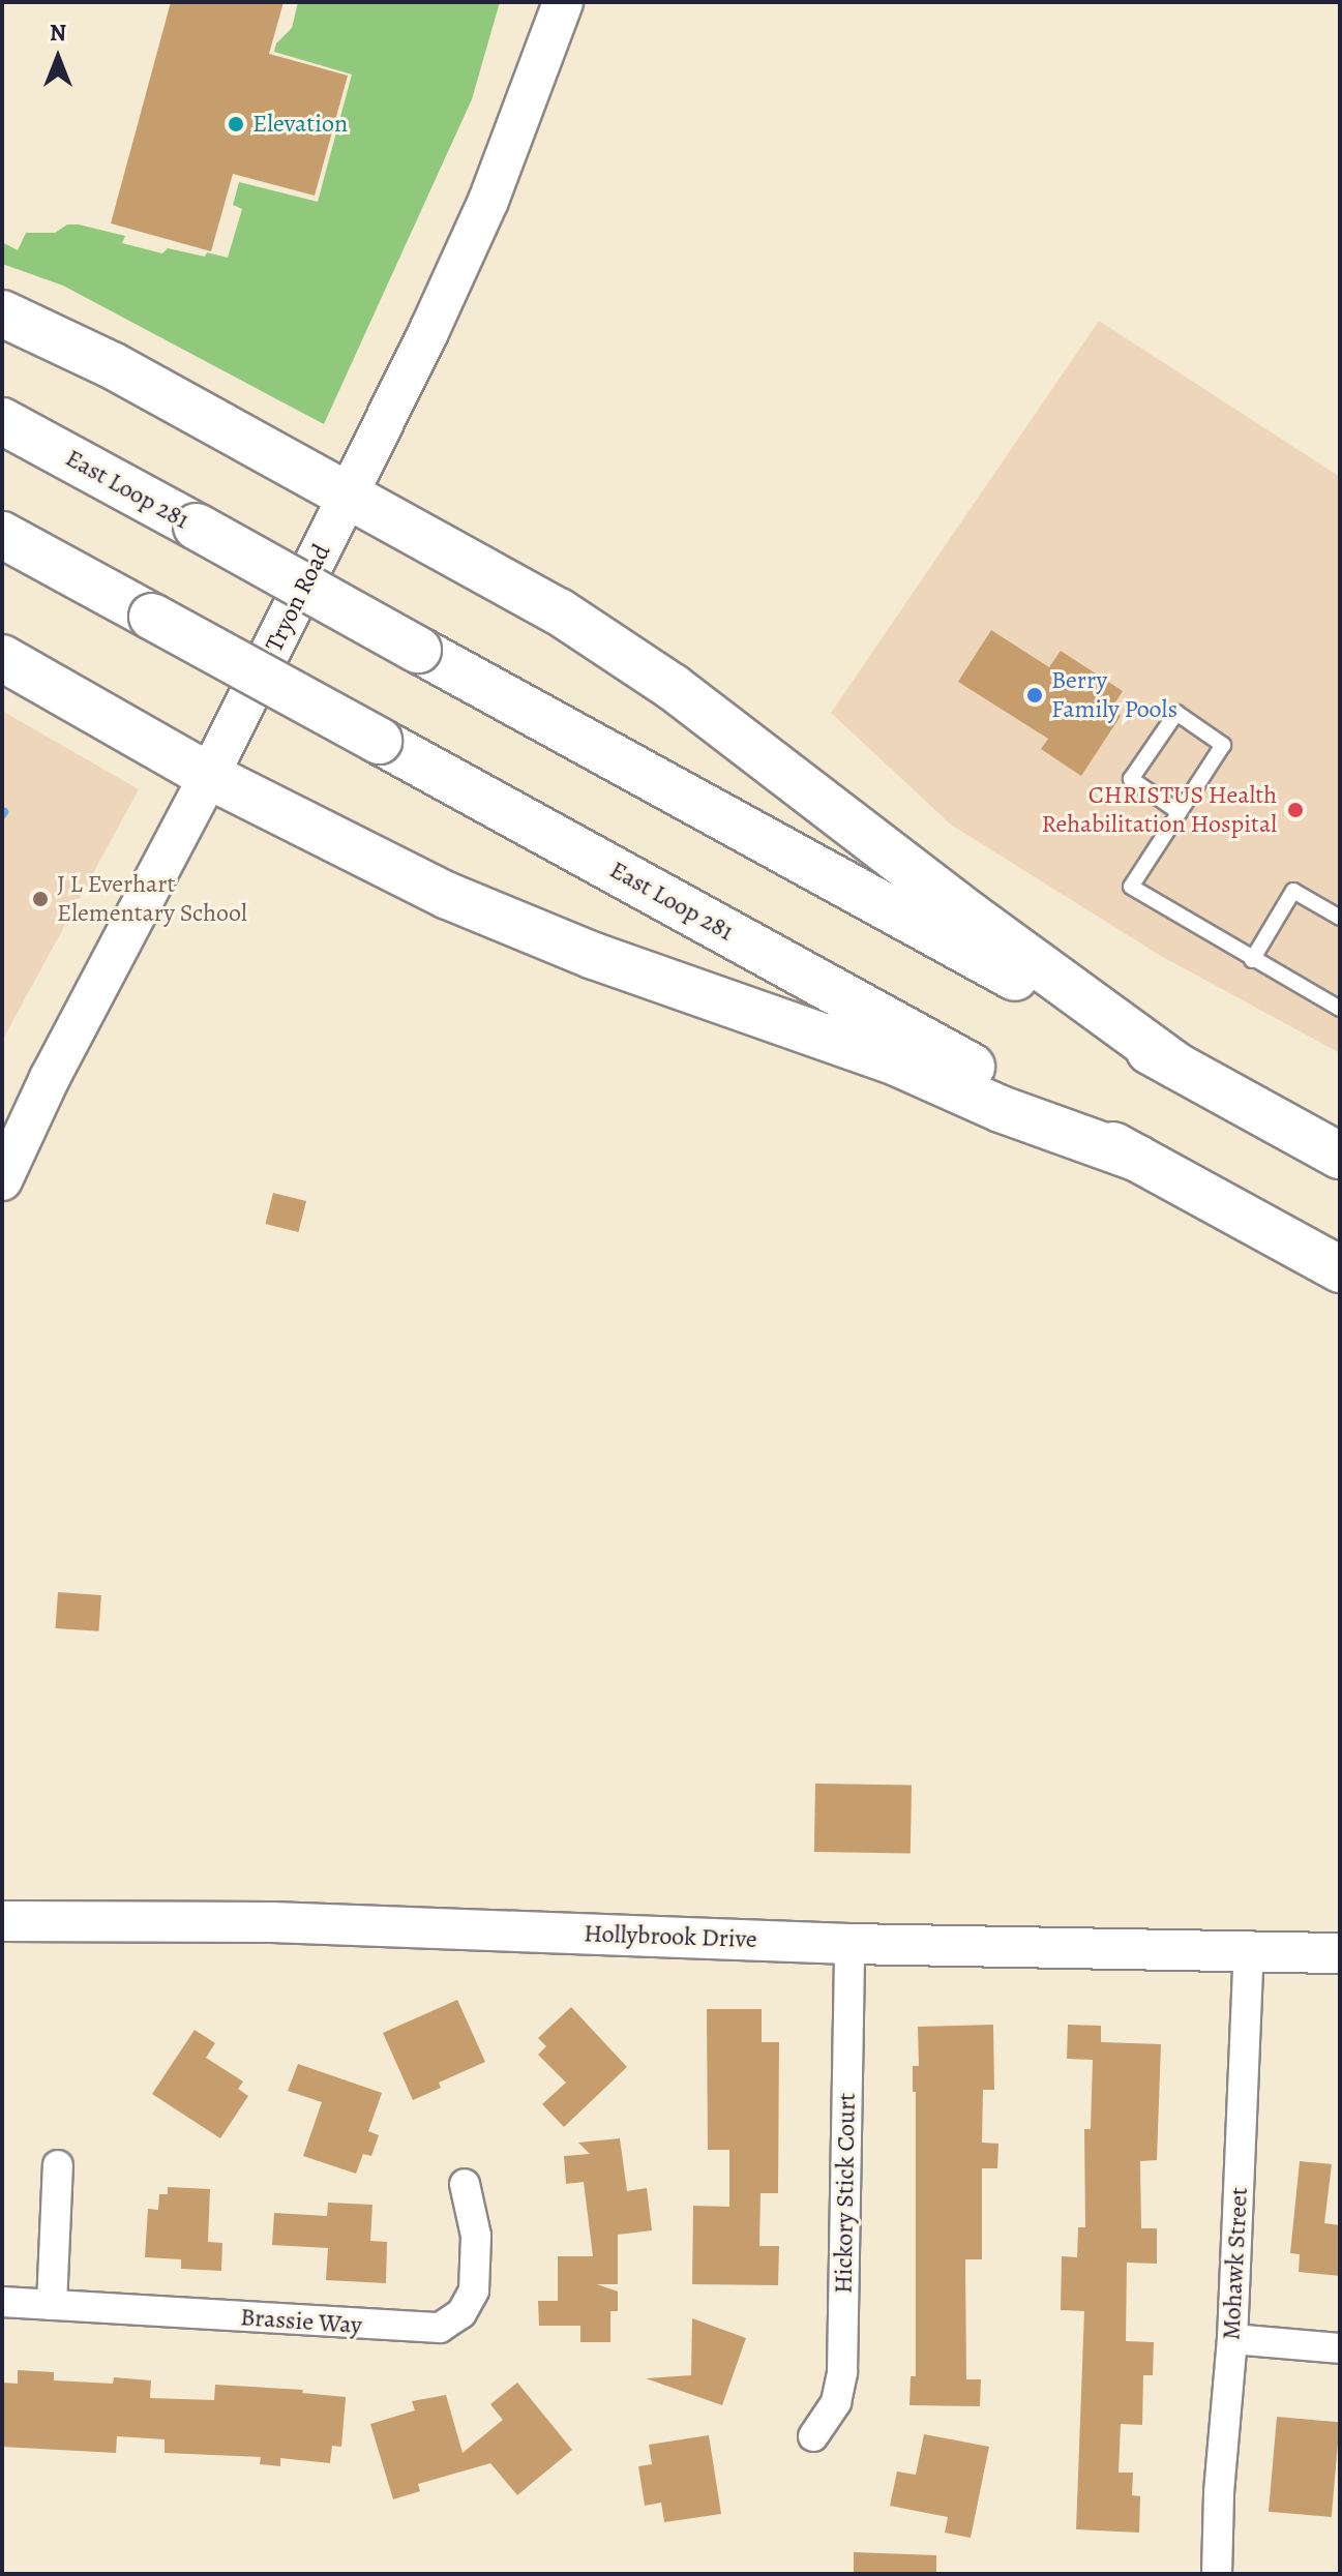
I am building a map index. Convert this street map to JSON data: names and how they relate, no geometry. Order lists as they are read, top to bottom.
{
  "streets": {
    "highway": ["East Loop 281"],
    "street": [
      "Tryon Road",
      "Hollybrook Drive",
      "Hickory Stick Court",
      "Mohawk Street",
      "Brassie Way"
    ]
  },
  "crossings": [
    ["Hollybrook Drive", "Hickory Stick Court"],
    ["Hollybrook Drive", "Mohawk Street"]
  ],
  "places": [
    "Elevation",
    "Berry Family Pools",
    "CHRISTUS Health Rehabilitation Hospital",
    "J L Everhart Elementary School"
  ],
  "north": "top"
}
